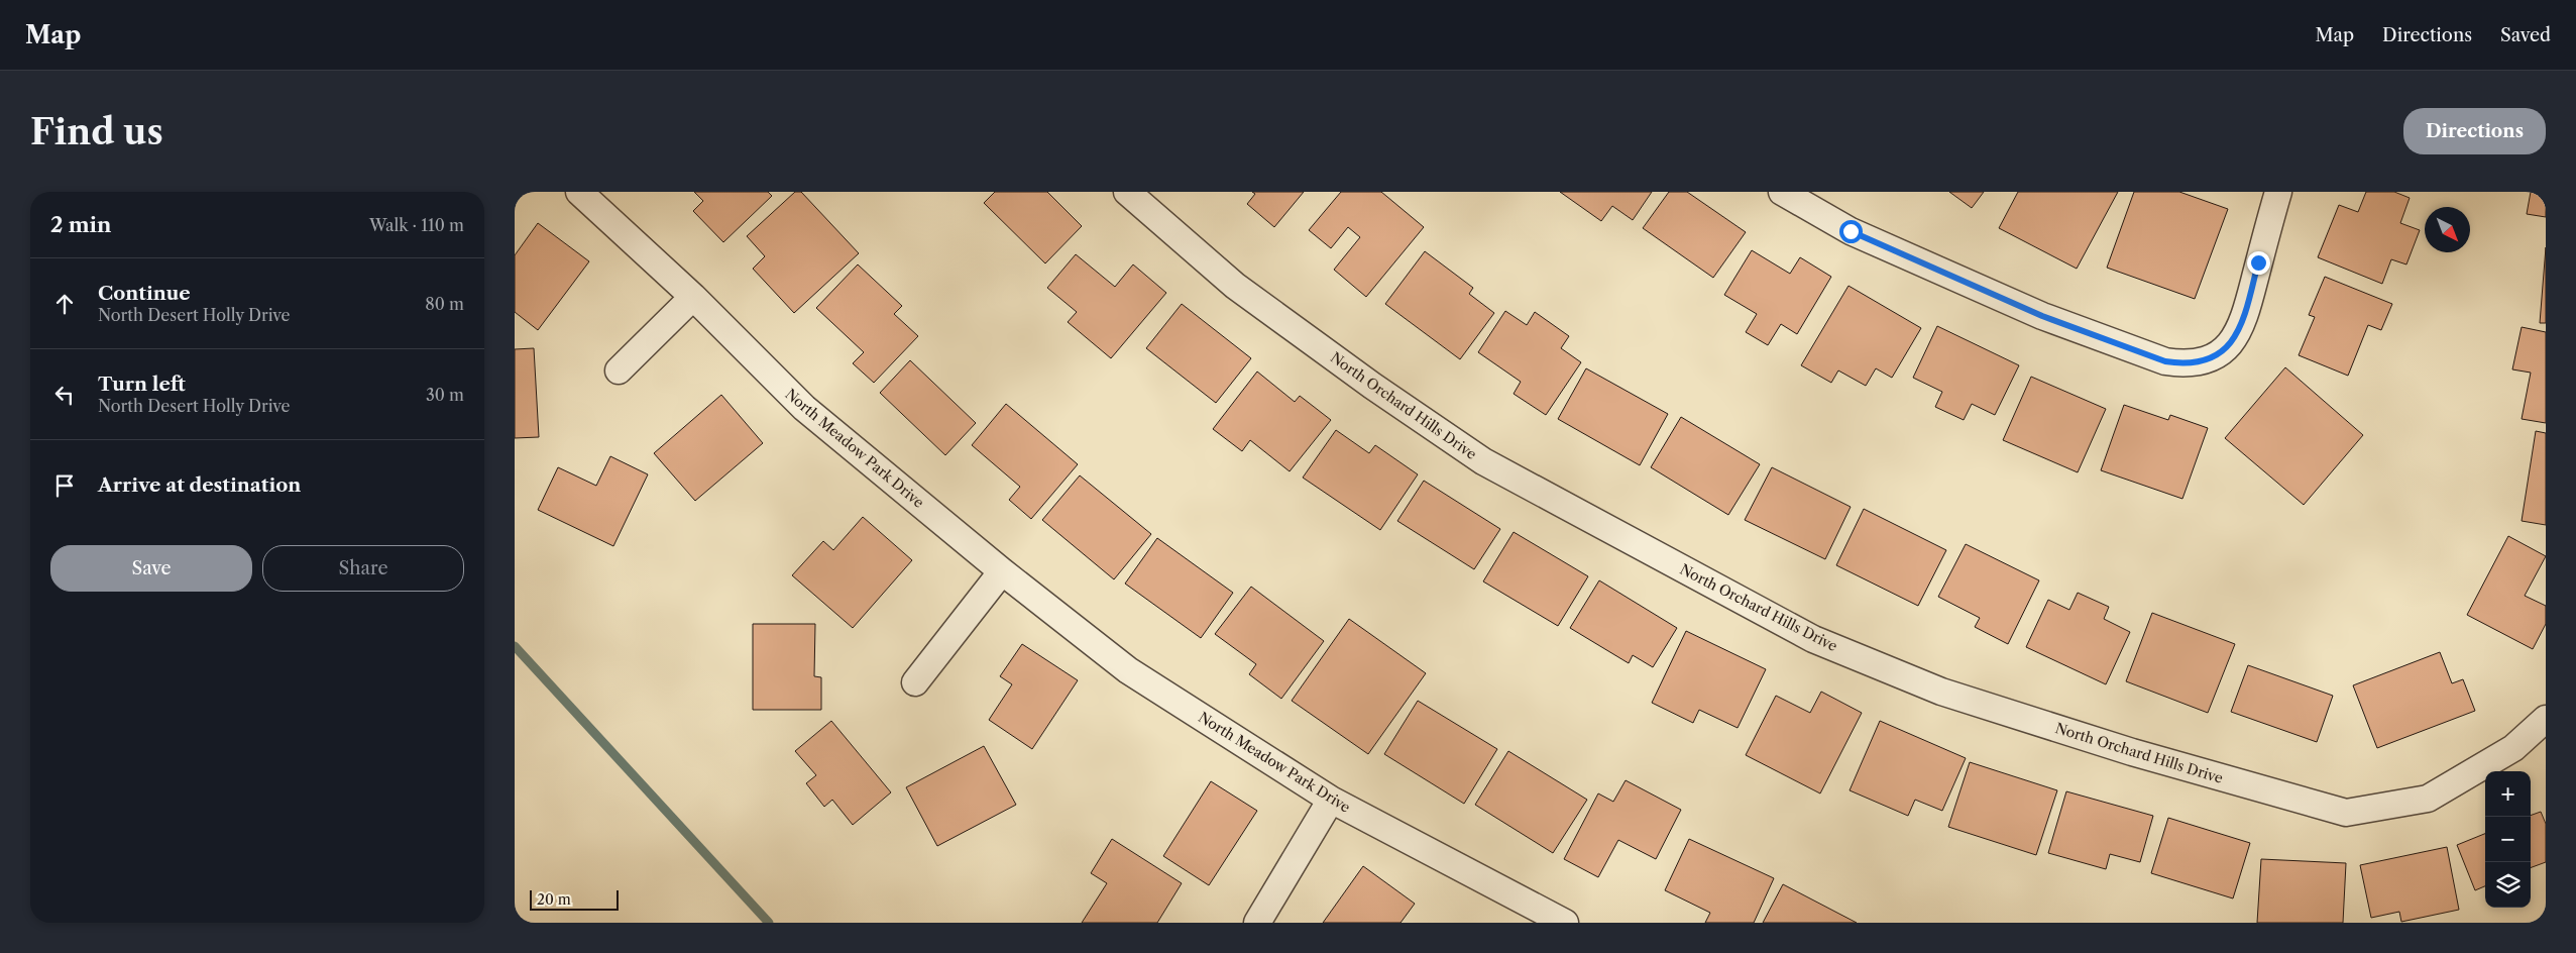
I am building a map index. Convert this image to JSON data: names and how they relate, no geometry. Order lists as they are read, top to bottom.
{
  "streets": {
    "street": ["North Orchard Hills Drive", "North Meadow Park Drive"]
  },
  "scale_bar": "20 m",
  "north": "bottom right",
  "page": {
    "header": "Map",
    "nav": ["Map", "Directions", "Saved"],
    "buttons": [
      "Directions",
      ["Save", "Share"]
    ],
    "title": "Find us",
    "heading": ["2 min", "Walk · 110 m"],
    "list": [
      ["Continue", "North Desert Holly Drive", "80 m"],
      ["Turn left", "North Desert Holly Drive", "30 m"],
      "Arrive at destination"
    ],
    "map_buttons": ["+", "−"],
    "scale": "20 m"
  }
}
